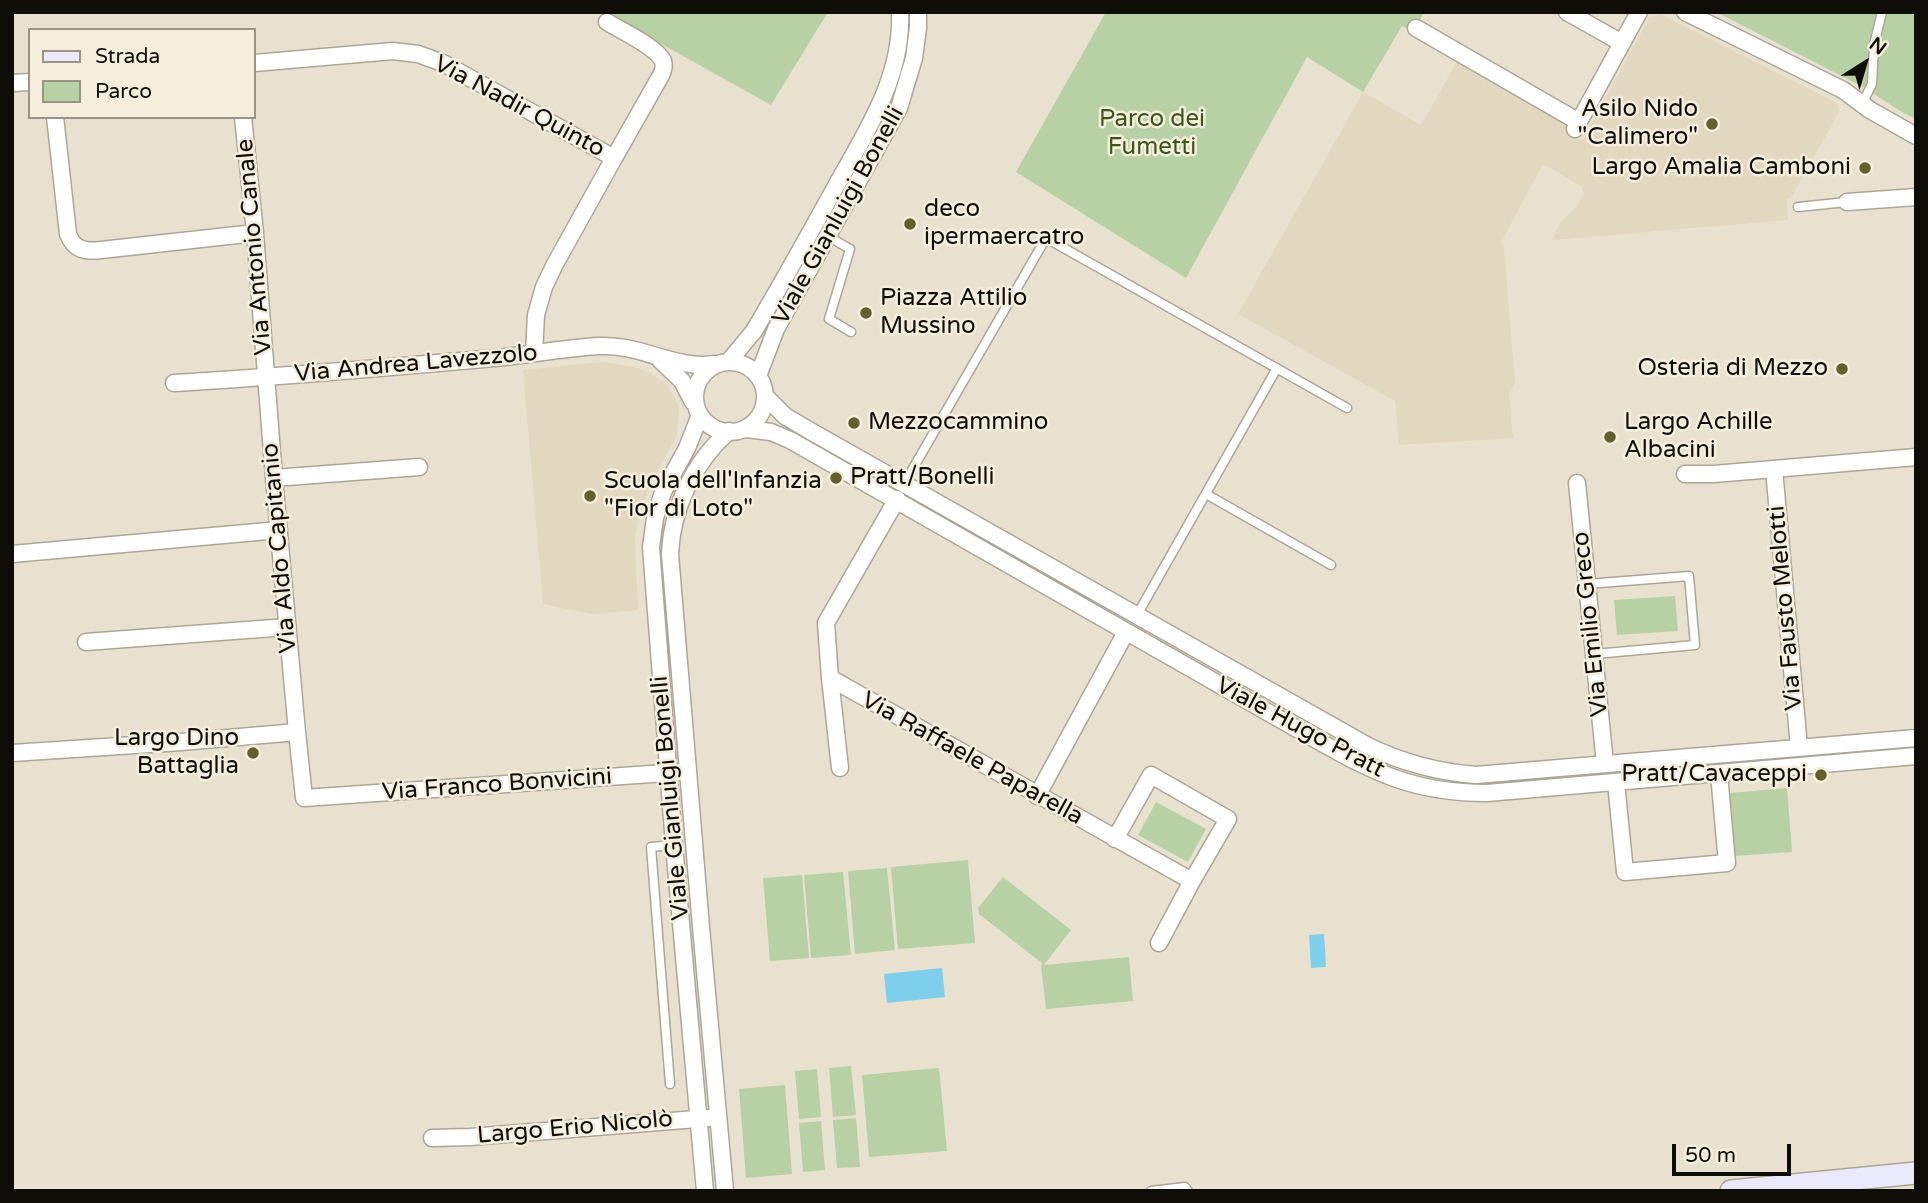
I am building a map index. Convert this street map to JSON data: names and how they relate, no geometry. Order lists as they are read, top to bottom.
{
  "streets": {
    "street": [
      "Via Nadir Quinto",
      "Viale Gianluigi Bonelli",
      "Via Antonio Canale",
      "Via Andrea Lavezzolo",
      "Via Aldo Capitanio",
      "Via Fausto Melotti",
      "Via Emilio Greco",
      "Viale Hugo Pratt",
      "Via Raffaele Paparella",
      "Via Franco Bonvicini",
      "Largo Erio Nicolò"
    ]
  },
  "crossings": [
    ["Via Nadir Quinto", "Via Andrea Lavezzolo"],
    ["Viale Gianluigi Bonelli", "Via Andrea Lavezzolo"],
    ["Viale Gianluigi Bonelli", "Viale Hugo Pratt"],
    ["Viale Gianluigi Bonelli", "Via Franco Bonvicini"],
    ["Viale Gianluigi Bonelli", "Largo Erio Nicolò"],
    ["Via Antonio Canale", "Via Andrea Lavezzolo"],
    ["Via Antonio Canale", "Via Aldo Capitanio"],
    ["Via Andrea Lavezzolo", "Via Aldo Capitanio"],
    ["Via Andrea Lavezzolo", "Viale Hugo Pratt"],
    ["Via Aldo Capitanio", "Via Franco Bonvicini"],
    ["Via Fausto Melotti", "Viale Hugo Pratt"],
    ["Via Emilio Greco", "Viale Hugo Pratt"],
    ["Viale Hugo Pratt", "Via Raffaele Paparella"]
  ],
  "parks": ["Parco dei Fumetti"],
  "places": [
    "Asilo Nido \"Calimero\"",
    "Largo Amalia Camboni",
    "deco ipermaercatro",
    "Piazza Attilio Mussino",
    "Osteria di Mezzo",
    "Mezzocammino",
    "Largo Achille Albacini",
    "Pratt/Bonelli",
    "Scuola dell'Infanzia \"Fior di Loto\"",
    "Largo Dino Battaglia",
    "Pratt/Cavaceppi"
  ],
  "legend": ["Strada", "Parco"],
  "scale_bar": "50 m",
  "north": "top right"
}
